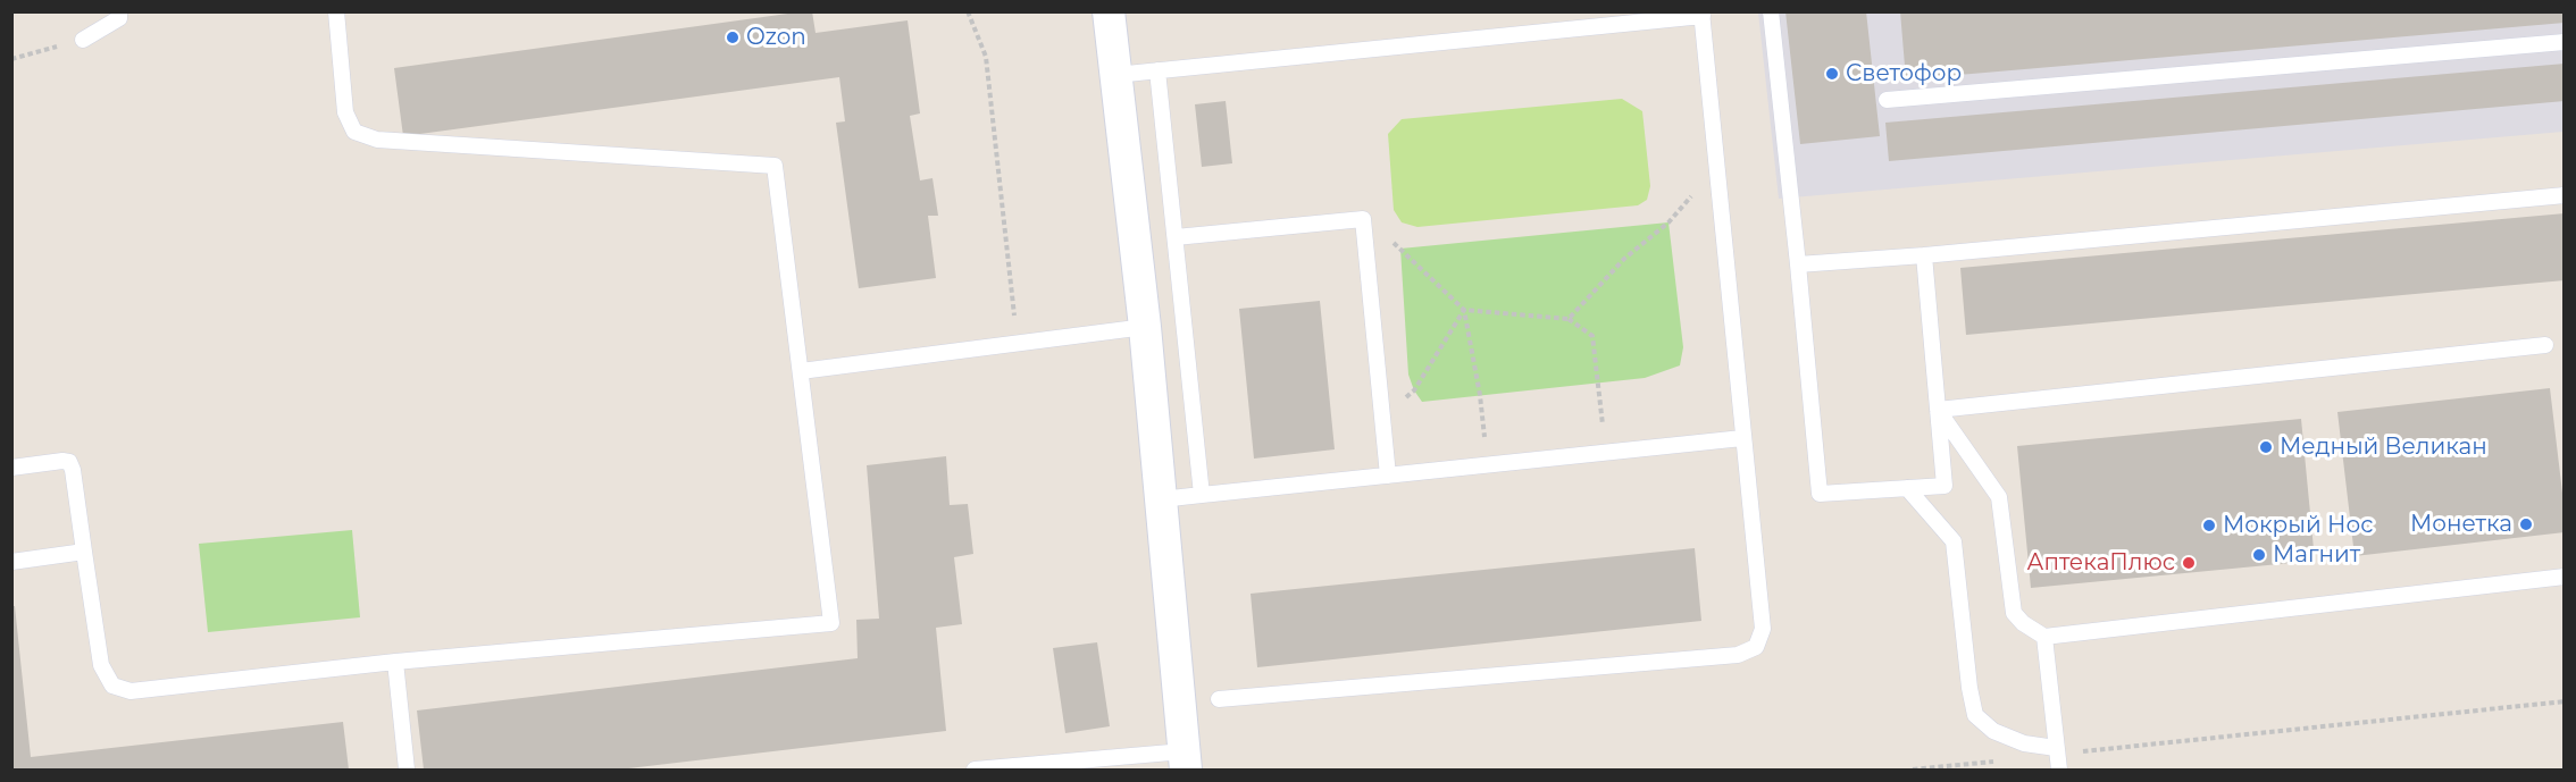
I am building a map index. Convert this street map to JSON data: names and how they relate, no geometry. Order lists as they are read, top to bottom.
{
  "places": [
    "Ozon",
    "Светофор",
    "Медный Великан",
    "Монетка",
    "Мокрый Нос",
    "Магнит",
    "АптекаПлюс"
  ]
}
